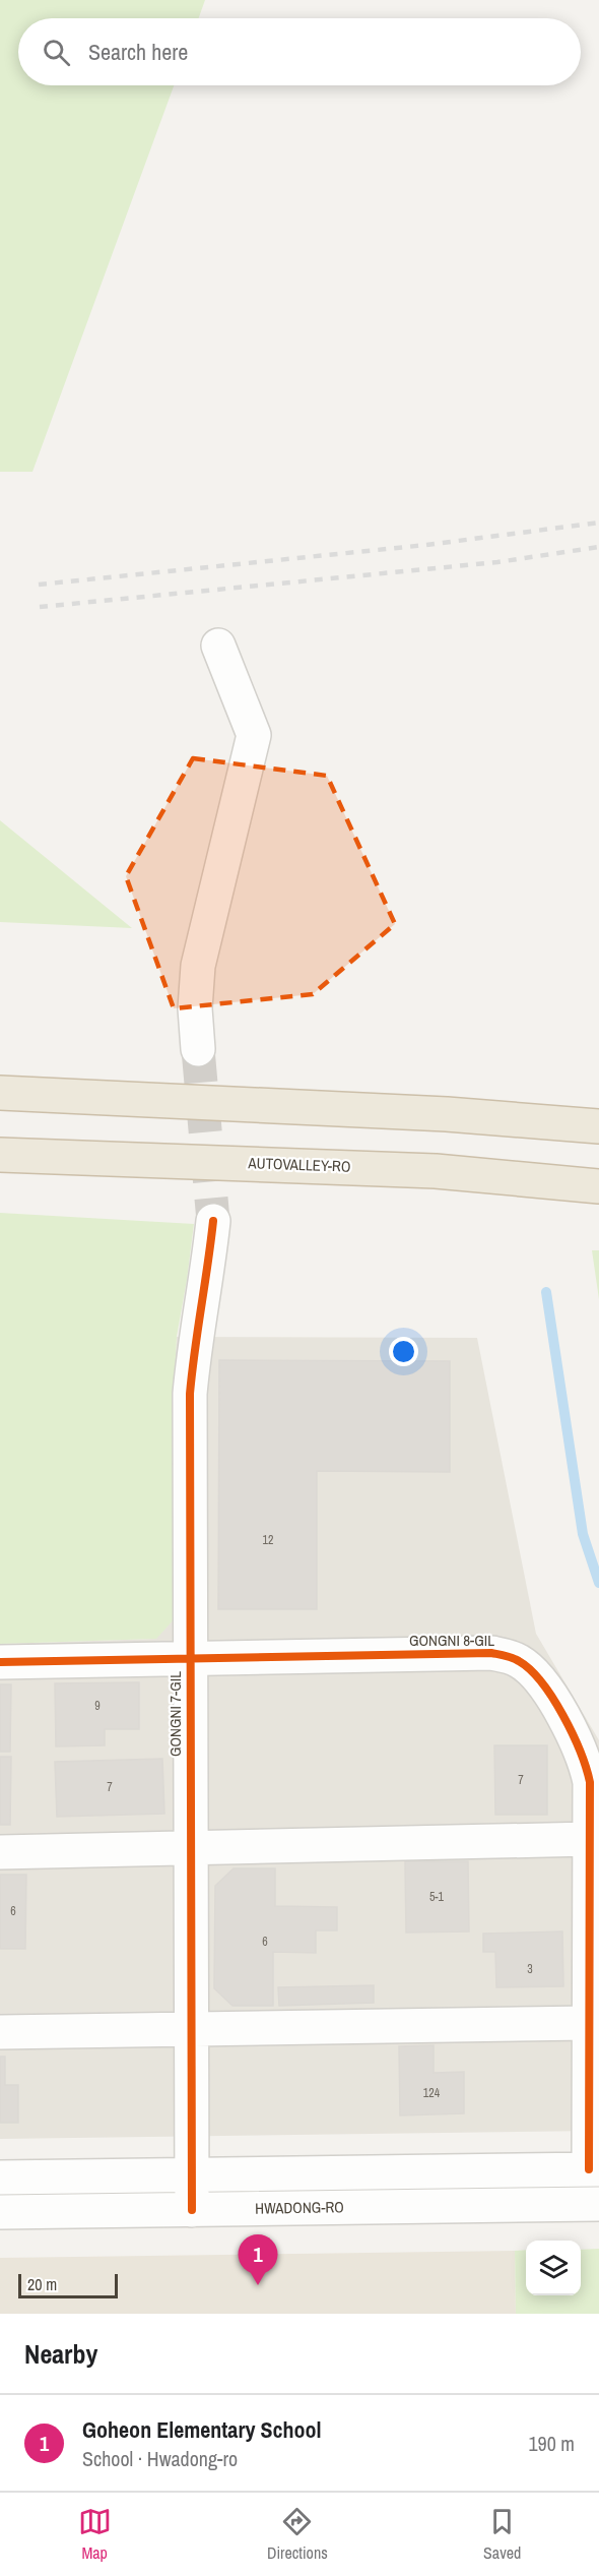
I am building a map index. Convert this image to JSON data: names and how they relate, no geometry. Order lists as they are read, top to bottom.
{
  "streets": {
    "highway": ["AUTOVALLEY-RO"],
    "street": ["GONGNI 8-GIL", "GONGNI 7-GIL", "HWADONG-RO"]
  },
  "crossings": [
    ["GONGNI 8-GIL", "GONGNI 7-GIL"],
    ["GONGNI 7-GIL", "HWADONG-RO"]
  ],
  "house_numbers": [
    "12",
    "9",
    "7",
    "7",
    "5-1",
    "6",
    "6",
    "3",
    "124"
  ],
  "scale_bar": "20 m",
  "page": {
    "search": "Search here",
    "pins": "1",
    "scale": "20 m",
    "heading": "Nearby",
    "list": [
      {
        "mark": "1",
        "name": "Goheon Elementary School",
        "note": "School · Hwadong-ro",
        "value": "190 m"
      }
    ],
    "nav": ["Map", "Directions", "Saved"]
  }
}
